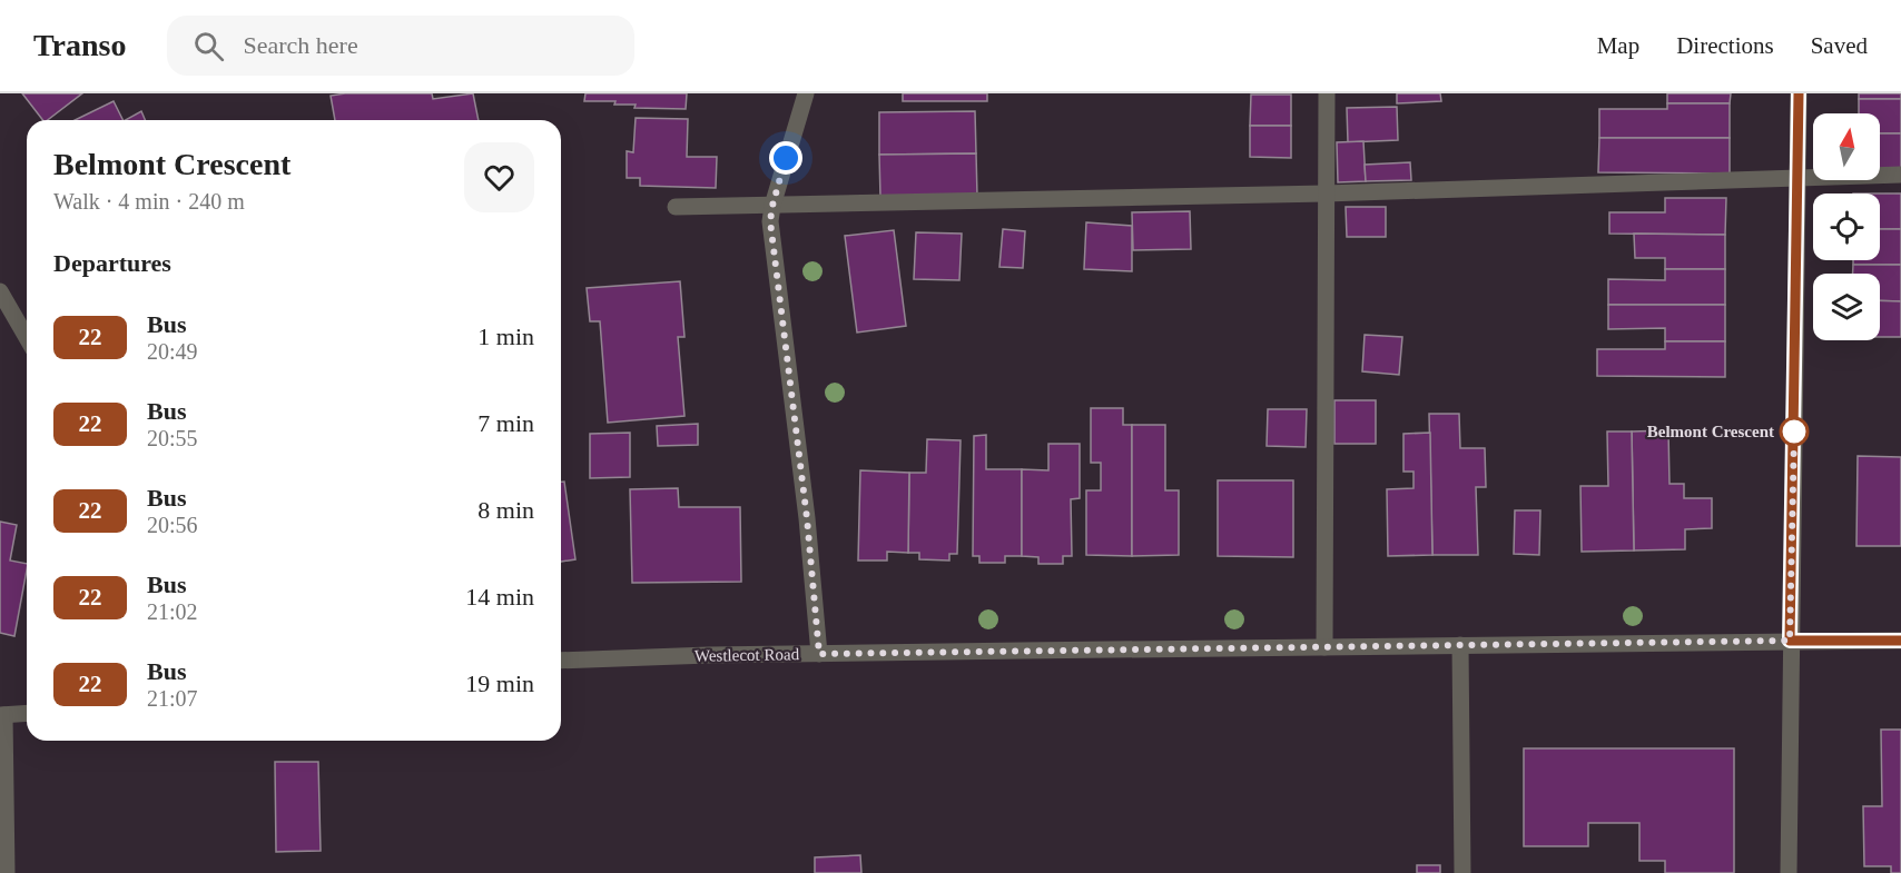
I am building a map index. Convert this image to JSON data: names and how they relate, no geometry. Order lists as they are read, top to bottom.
{
  "streets": {
    "street": ["Westlecot Road"]
  },
  "places": ["Belmont Crescent"],
  "lines": ["bus line 22"],
  "north": "top",
  "page": {
    "header": "Transo",
    "search": "Search here",
    "nav": ["Map", "Directions", "Saved"],
    "heading": [
      ["Belmont Crescent", "Walk · 4 min · 240 m"],
      "Departures"
    ],
    "list": [
      {
        "mark": "22",
        "name": "Bus",
        "note": "20:49",
        "value": "1 min"
      },
      {
        "mark": "22",
        "name": "Bus",
        "note": "20:55",
        "value": "7 min"
      },
      {
        "mark": "22",
        "name": "Bus",
        "note": "20:56",
        "value": "8 min"
      },
      {
        "mark": "22",
        "name": "Bus",
        "note": "21:02",
        "value": "14 min"
      },
      {
        "mark": "22",
        "name": "Bus",
        "note": "21:07",
        "value": "19 min"
      }
    ]
  }
}
